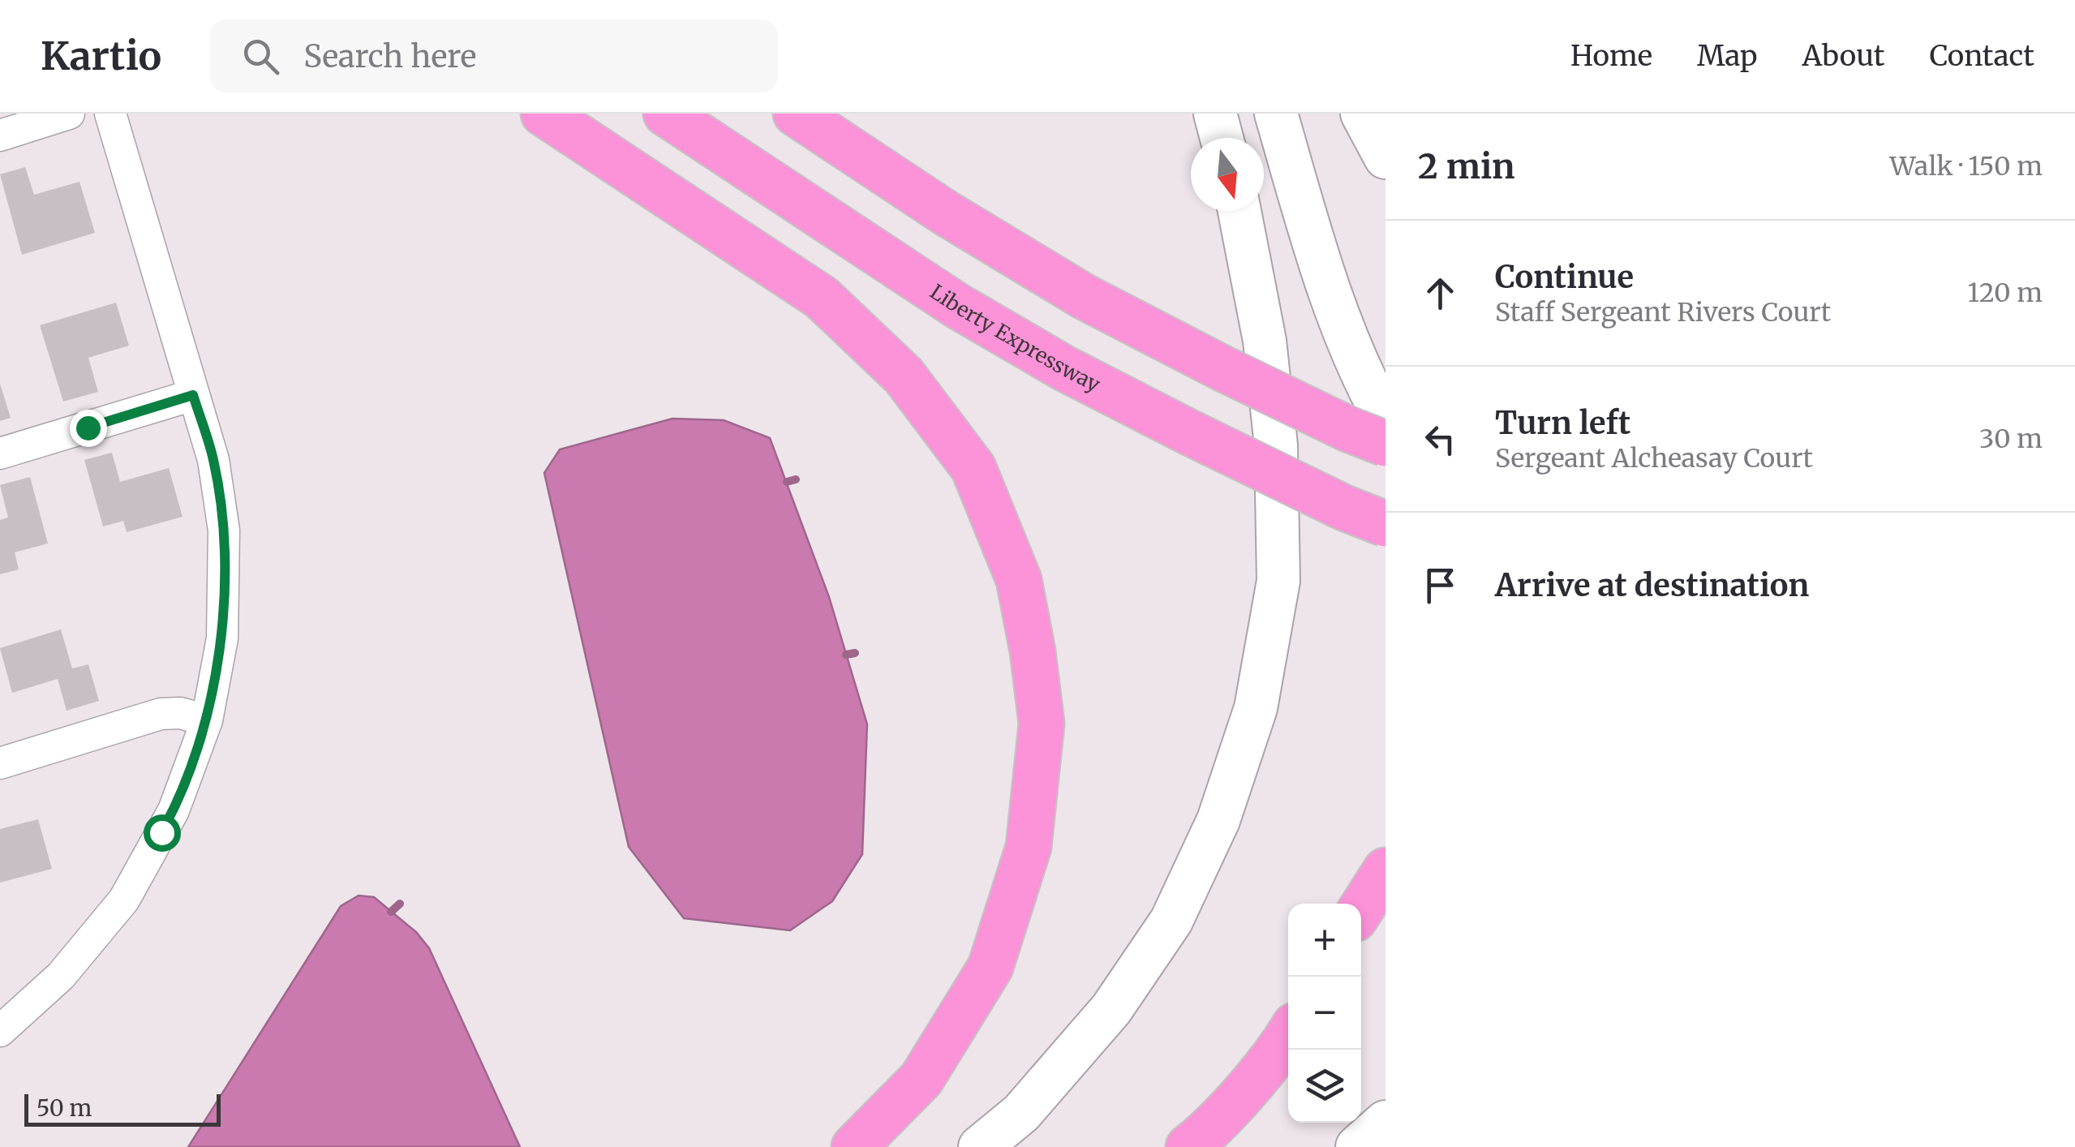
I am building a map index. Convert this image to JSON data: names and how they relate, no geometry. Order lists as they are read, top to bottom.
{
  "streets": {
    "highway": ["Liberty Expressway"]
  },
  "scale_bar": "50 m",
  "north": "bottom",
  "page": {
    "header": "Kartio",
    "search": "Search here",
    "nav": [
      "Home",
      "Map",
      "About",
      "Contact"
    ],
    "heading": ["2 min", "Walk · 150 m"],
    "list": [
      ["Continue", "Staff Sergeant Rivers Court", "120 m"],
      ["Turn left", "Sergeant Alcheasay Court", "30 m"],
      "Arrive at destination"
    ],
    "map_buttons": ["+", "−"],
    "scale": "50 m"
  }
}
